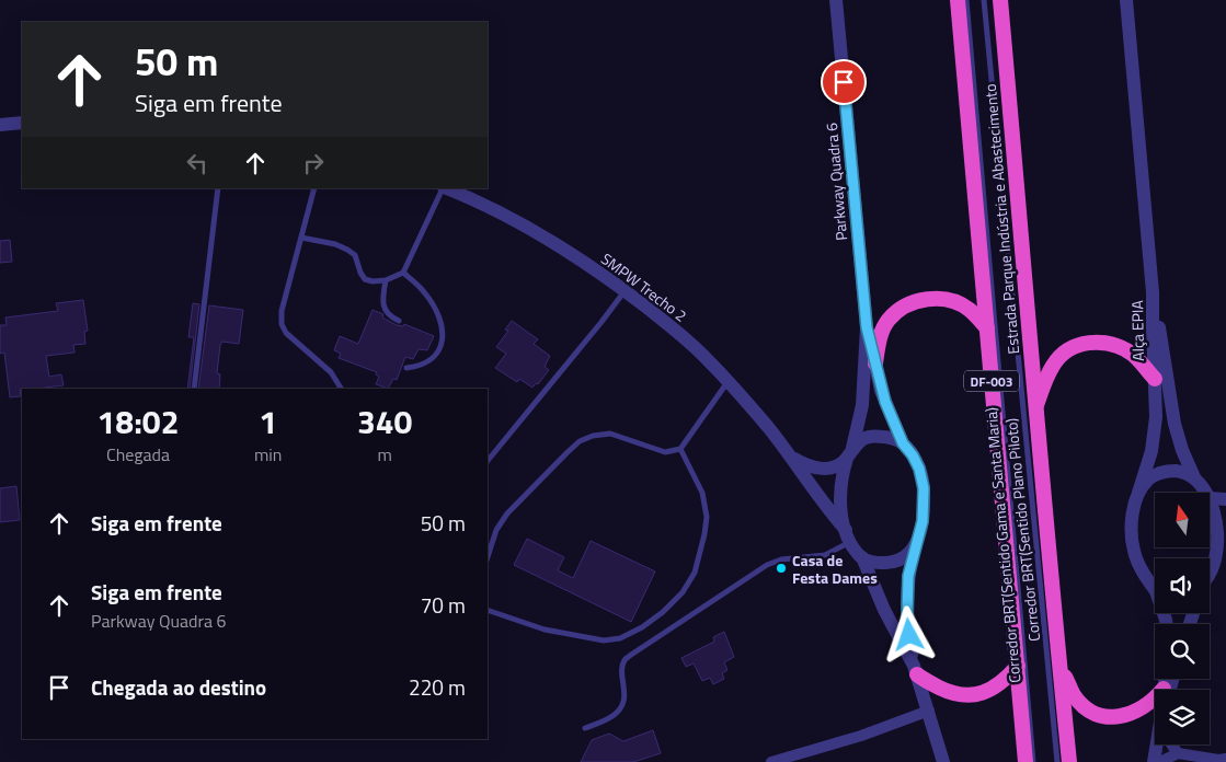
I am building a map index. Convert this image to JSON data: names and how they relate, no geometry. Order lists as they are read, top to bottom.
{
  "streets": {
    "highway": ["Estrada Parque Indústria e Abastecimento", "DF-003"],
    "street": ["Parkway Quadra 6", "SMPW Trecho 2", "Alça EPIA"],
    "lane": ["Corredor BRT(Sentido Plano Piloto)", "Corredor BRT(Sentido Gama e Santa Maria)"]
  },
  "crossings": [
    ["Parkway Quadra 6", "SMPW Trecho 2"]
  ],
  "places": ["Casa de Festa Dames"],
  "north": "top",
  "page": {
    "turn": ["50 m", "Siga em frente"],
    "eta": [
      "18:02",
      "Chegada",
      "1",
      "min",
      "340",
      "m"
    ],
    "list": [
      {
        "name": "Siga em frente",
        "value": "50 m"
      },
      {
        "name": "Siga em frente",
        "note": "Parkway Quadra 6",
        "value": "70 m"
      },
      {
        "name": "Chegada ao destino",
        "value": "220 m"
      }
    ]
  }
}
